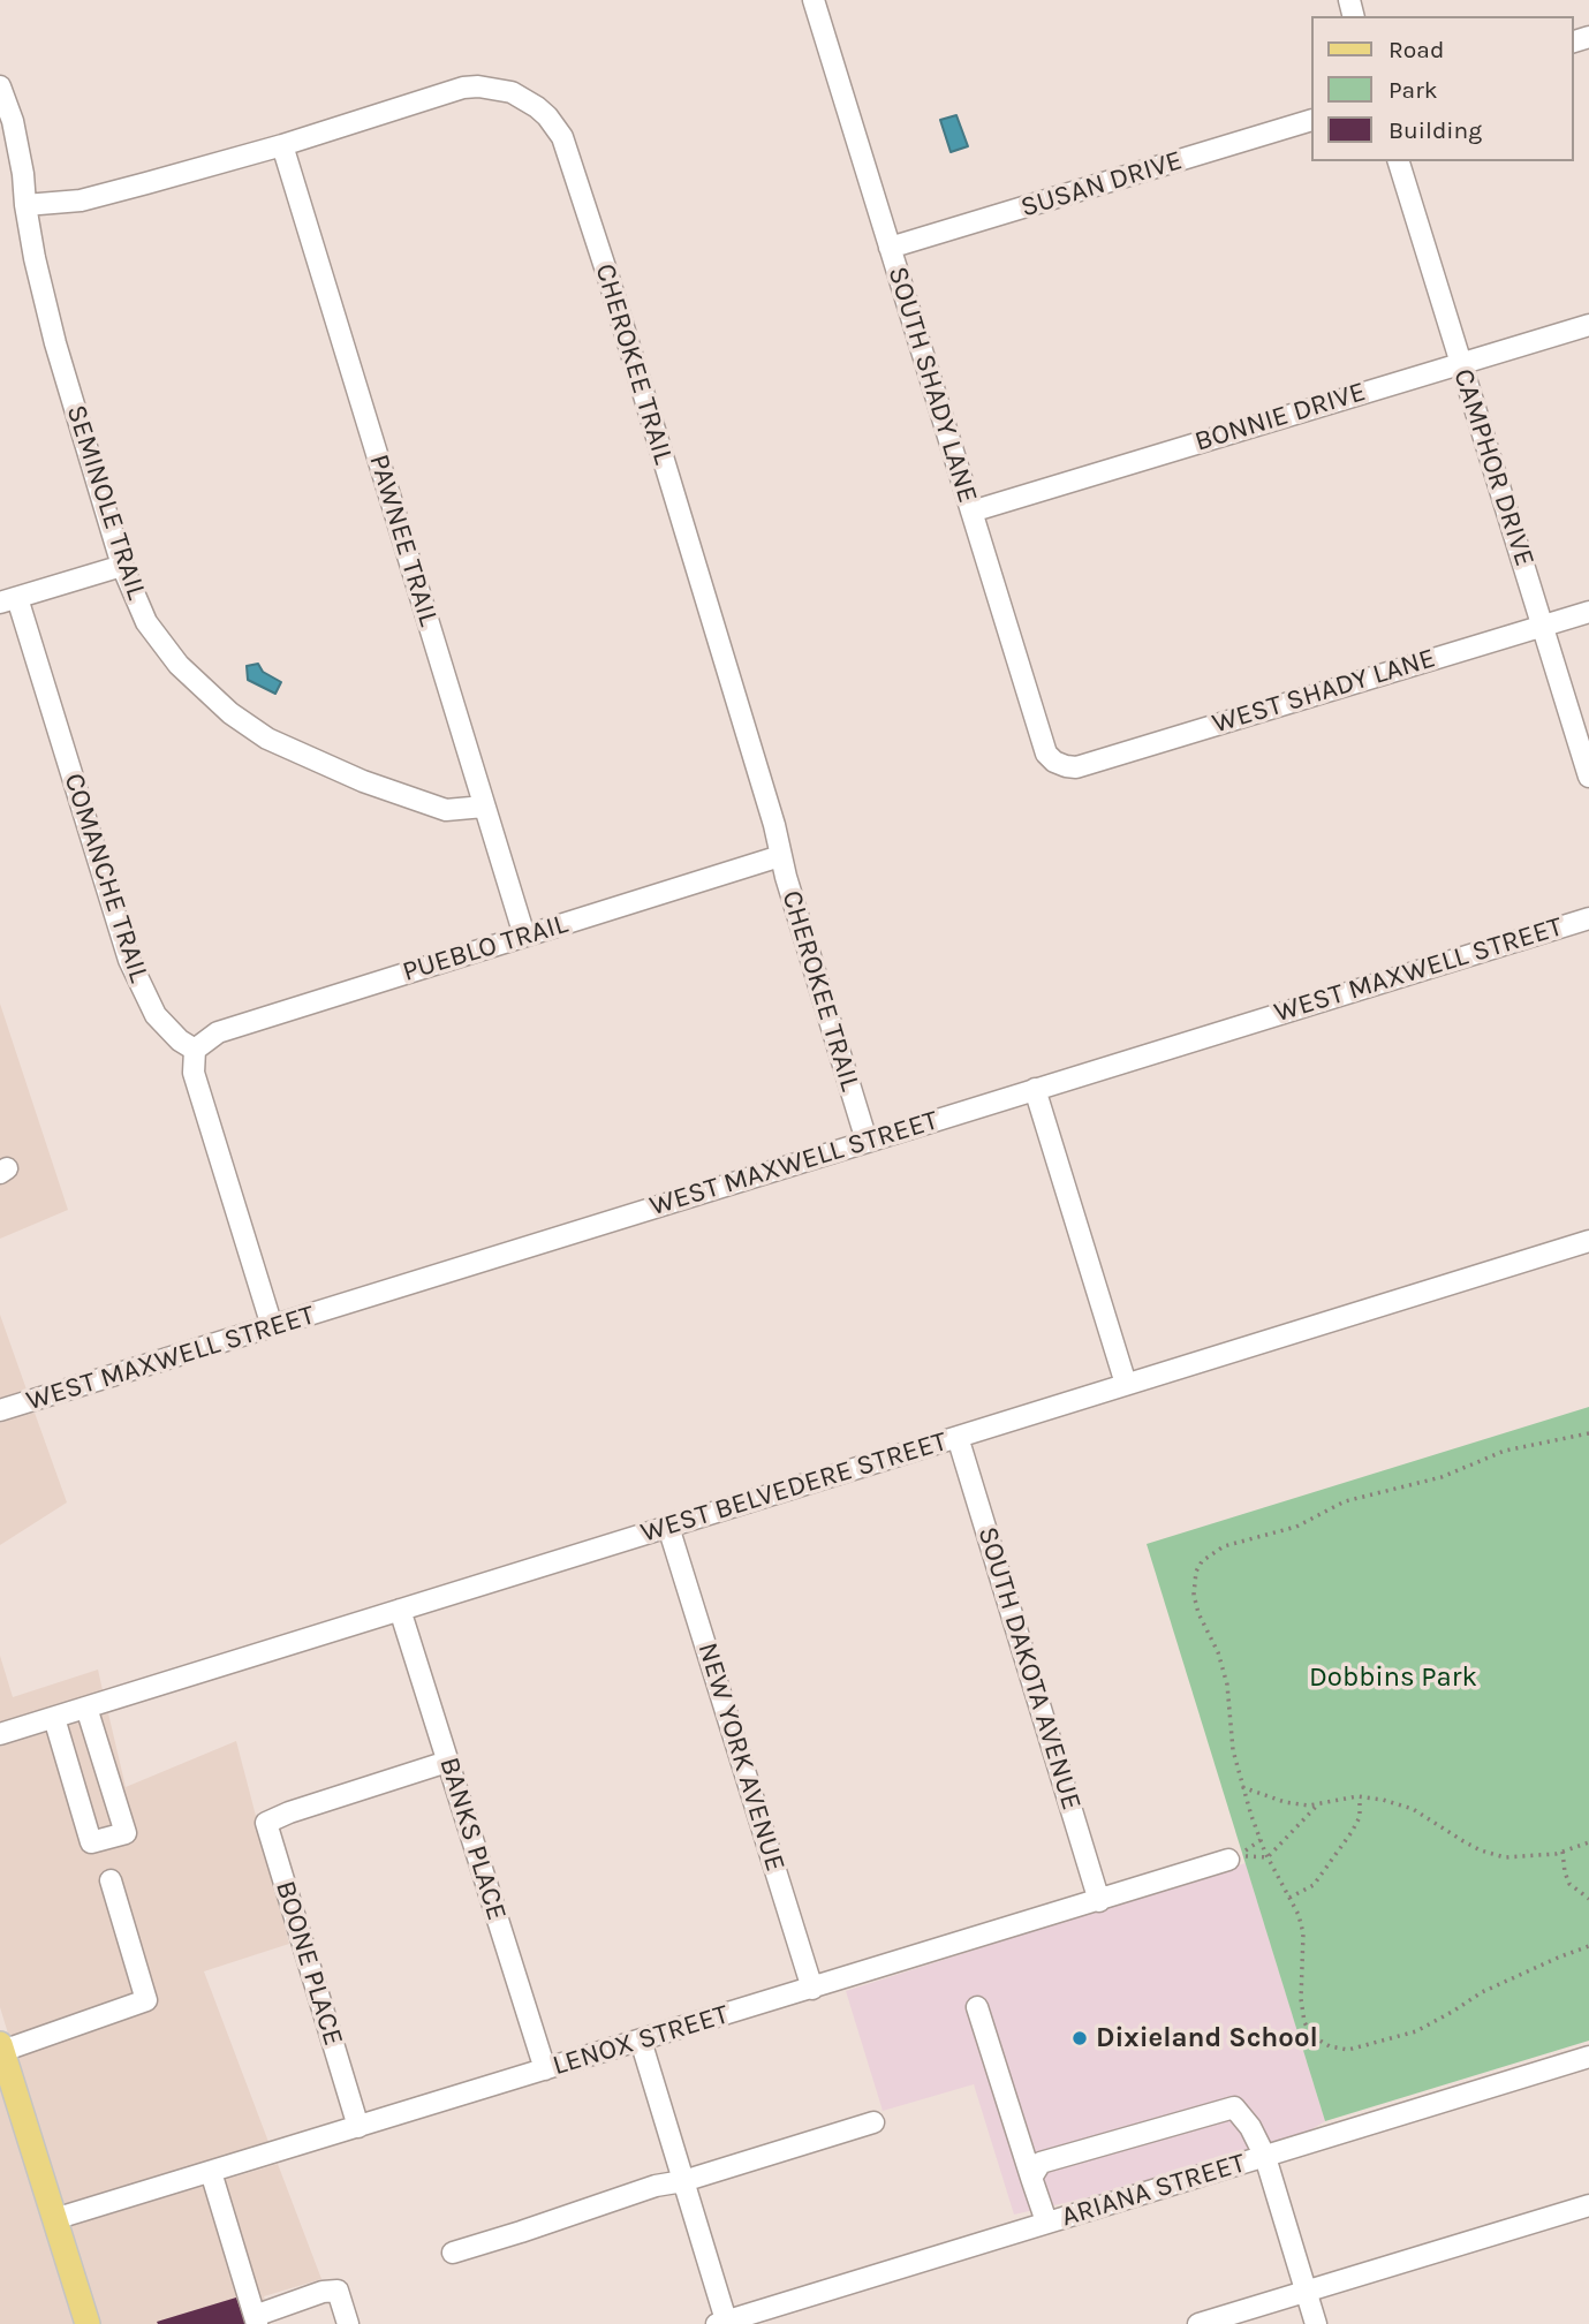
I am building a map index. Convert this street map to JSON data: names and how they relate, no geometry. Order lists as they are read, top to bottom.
{
  "streets": {
    "street": [
      "SUSAN DRIVE",
      "CHEROKEE TRAIL",
      "SOUTH SHADY LANE",
      "BONNIE DRIVE",
      "CAMPHOR DRIVE",
      "SEMINOLE TRAIL",
      "PAWNEE TRAIL",
      "WEST SHADY LANE",
      "COMANCHE TRAIL",
      "PUEBLO TRAIL",
      "WEST MAXWELL STREET",
      "WEST BELVEDERE STREET",
      "SOUTH DAKOTA AVENUE",
      "NEW YORK AVENUE",
      "BANKS PLACE",
      "BOONE PLACE",
      "LENOX STREET",
      "ARIANA STREET"
    ]
  },
  "crossings": [
    ["SUSAN DRIVE", "SOUTH SHADY LANE"],
    ["CHEROKEE TRAIL", "SEMINOLE TRAIL"],
    ["CHEROKEE TRAIL", "PAWNEE TRAIL"],
    ["CHEROKEE TRAIL", "PUEBLO TRAIL"],
    ["CHEROKEE TRAIL", "WEST MAXWELL STREET"],
    ["SOUTH SHADY LANE", "BONNIE DRIVE"],
    ["SOUTH SHADY LANE", "WEST SHADY LANE"],
    ["BONNIE DRIVE", "CAMPHOR DRIVE"],
    ["CAMPHOR DRIVE", "WEST SHADY LANE"],
    ["SEMINOLE TRAIL", "PAWNEE TRAIL"],
    ["PAWNEE TRAIL", "PUEBLO TRAIL"],
    ["COMANCHE TRAIL", "PUEBLO TRAIL"],
    ["WEST BELVEDERE STREET", "SOUTH DAKOTA AVENUE"],
    ["WEST BELVEDERE STREET", "NEW YORK AVENUE"],
    ["WEST BELVEDERE STREET", "BANKS PLACE"],
    ["SOUTH DAKOTA AVENUE", "LENOX STREET"],
    ["NEW YORK AVENUE", "LENOX STREET"],
    ["BANKS PLACE", "BOONE PLACE"],
    ["BANKS PLACE", "LENOX STREET"],
    ["BOONE PLACE", "LENOX STREET"]
  ],
  "parks": ["Dobbins Park"],
  "places": ["Dixieland School"],
  "legend": ["Road", "Park", "Building"]
}
